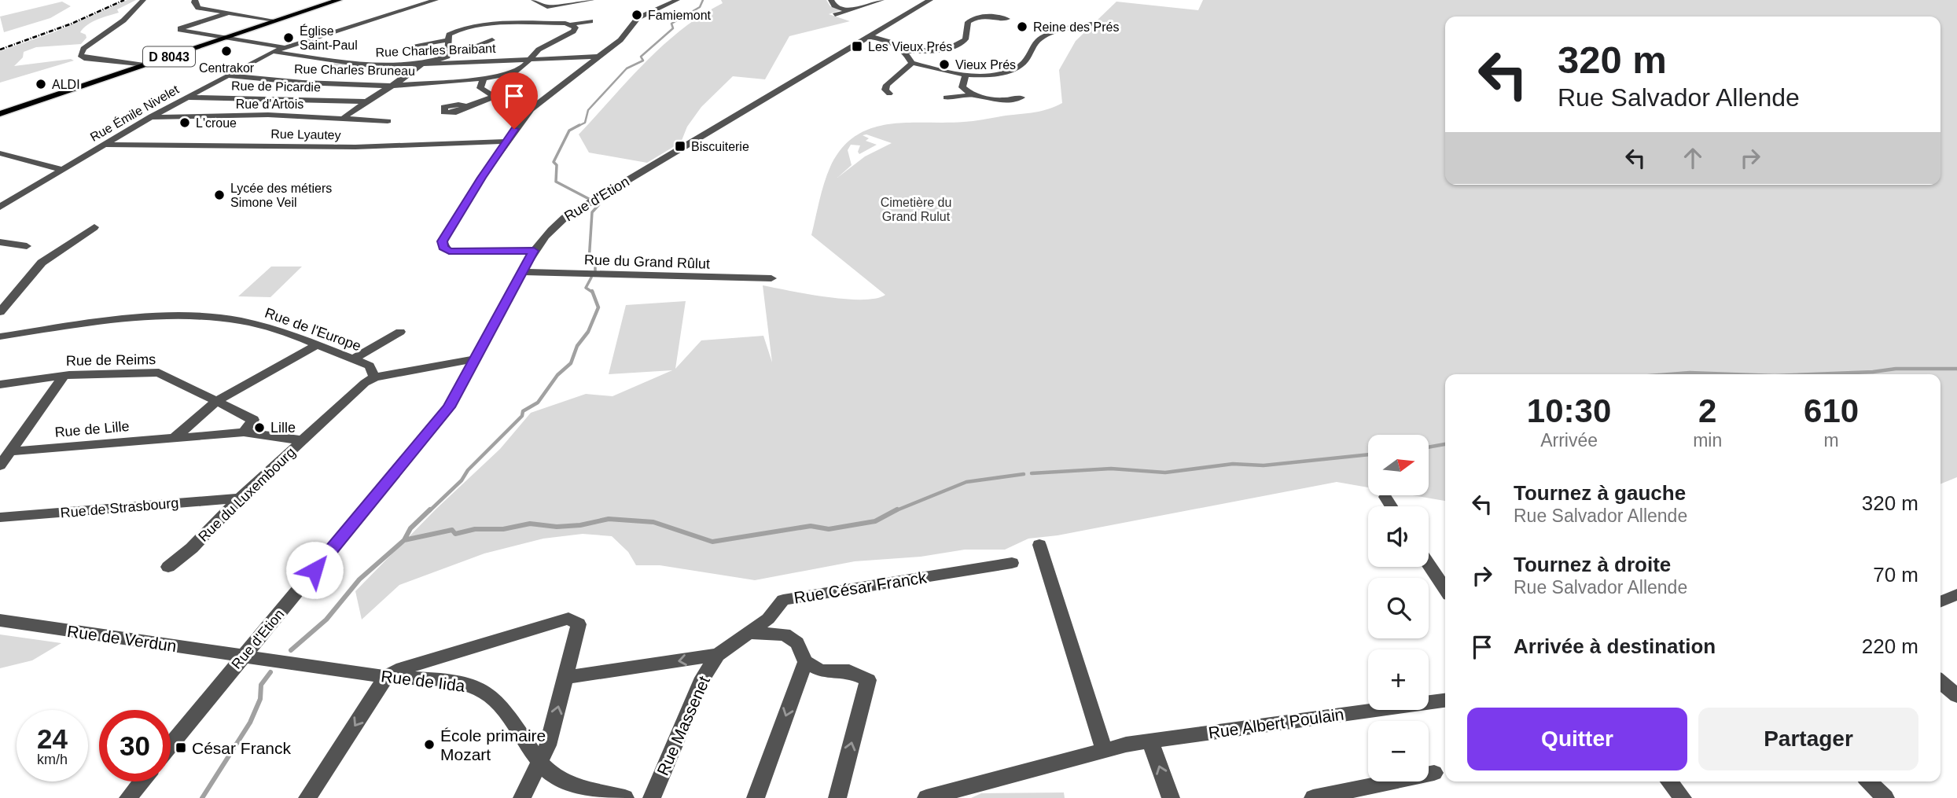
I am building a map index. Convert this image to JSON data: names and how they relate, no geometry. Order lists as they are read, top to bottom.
{
  "streets": {
    "main road": ["D 8043"],
    "street": [
      "Rue Charles Braibant",
      "Rue Charles Bruneau",
      "Rue de Picardie",
      "Rue d'Artois",
      "Rue Émile Nivelet",
      "Rue Lyautey",
      "Rue d'Etion",
      "Rue du Grand Rûlut",
      "Rue de l'Europe",
      "Rue de Reims",
      "Rue de Lille",
      "Rue du Luxembourg",
      "Rue de Strasbourg",
      "Rue César Franck",
      "Rue de Verdun",
      "Rue de Iida",
      "Rue Albert Poulain",
      "Rue Massenet"
    ]
  },
  "crossings": [
    ["Rue Charles Braibant", "Rue Charles Bruneau"],
    ["Rue Charles Braibant", "Rue Émile Nivelet"],
    ["Rue Charles Bruneau", "Rue Émile Nivelet"],
    ["Rue de Picardie", "Rue Émile Nivelet"],
    ["Rue d'Artois", "Rue Émile Nivelet"],
    ["Rue Émile Nivelet", "Rue Lyautey"],
    ["Rue d'Etion", "Rue du Grand Rûlut"],
    ["Rue d'Etion", "Rue de Verdun"],
    ["Rue d'Etion", "Rue de Iida"],
    ["Rue de l'Europe", "Rue du Luxembourg"],
    ["Rue de Lille", "Rue du Luxembourg"],
    ["Rue du Luxembourg", "Rue de Strasbourg"],
    ["Rue César Franck", "Rue Massenet"],
    ["Rue de Verdun", "Rue de Iida"]
  ],
  "parks": ["Cimetière du Grand Rulut"],
  "places": {
    "other": [
      "Famiemont",
      "Reine des Prés",
      "Église Saint-Paul",
      "Centrakor",
      "Vieux Prés",
      "ALDI",
      "L'croue",
      "Lycée des métiers Simone Veil",
      "Lille",
      "École primaire Mozart"
    ],
    "transit": ["Les Vieux Prés", "Biscuiterie", "César Franck"]
  },
  "north": "right",
  "page": {
    "turn": ["320 m", "Rue Salvador Allende"],
    "eta": [
      "10:30",
      "Arrivée",
      "2",
      "min",
      "610",
      "m"
    ],
    "map_buttons": ["+", "−"],
    "list": [
      {
        "name": "Tournez à gauche",
        "note": "Rue Salvador Allende",
        "value": "320 m"
      },
      {
        "name": "Tournez à droite",
        "note": "Rue Salvador Allende",
        "value": "70 m"
      },
      {
        "name": "Arrivée à destination",
        "value": "220 m"
      }
    ],
    "buttons": ["Quitter", "Partager"],
    "speed": "24 km/h",
    "limit": "30"
  }
}
